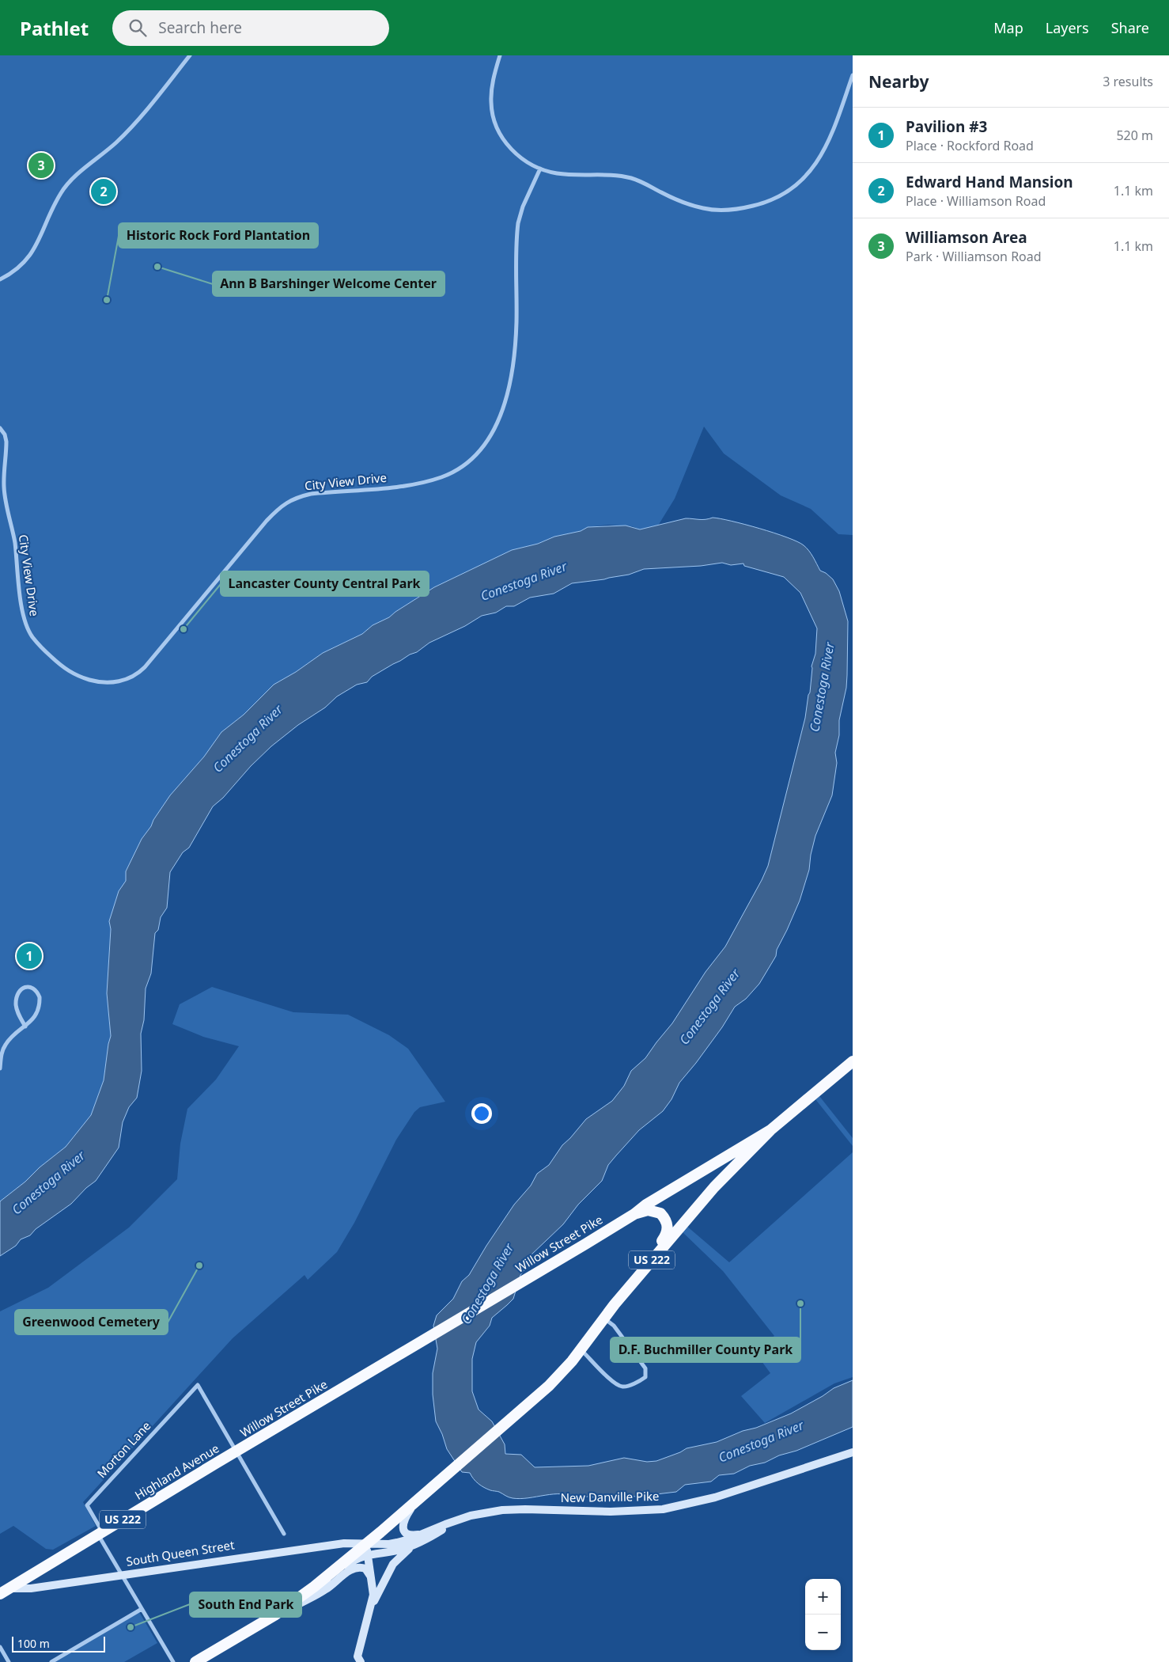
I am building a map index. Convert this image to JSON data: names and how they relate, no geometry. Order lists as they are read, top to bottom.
{
  "streets": {
    "highway": ["Willow Street Pike", "US 222", "Highland Avenue"],
    "main road": ["New Danville Pike", "South Queen Street"],
    "street": ["City View Drive", "Morton Lane"]
  },
  "crossings": [
    ["Willow Street Pike", "US 222"],
    ["Willow Street Pike", "Morton Lane"],
    ["Willow Street Pike", "Highland Avenue"],
    ["Willow Street Pike", "New Danville Pike"],
    ["Willow Street Pike", "South Queen Street"],
    ["US 222", "New Danville Pike"],
    ["US 222", "South Queen Street"],
    ["Morton Lane", "Highland Avenue"],
    ["Highland Avenue", "South Queen Street"],
    ["New Danville Pike", "South Queen Street"]
  ],
  "water": ["Conestoga River"],
  "places": [
    "Ann B Barshinger Welcome Center",
    "Historic Rock Ford Plantation",
    "Lancaster County Central Park",
    "Greenwood Cemetery",
    "D.F. Buchmiller County Park",
    "South End Park"
  ],
  "scale_bar": "100 m",
  "page": {
    "header": "Pathlet",
    "search": "Search here",
    "nav": ["Map", "Layers", "Share"],
    "heading": ["Nearby", "3 results"],
    "list": [
      {
        "mark": "1",
        "name": "Pavilion #3",
        "note": "Place · Rockford Road",
        "value": "520 m"
      },
      {
        "mark": "2",
        "name": "Edward Hand Mansion",
        "note": "Place · Williamson Road",
        "value": "1.1 km"
      },
      {
        "mark": "3",
        "name": "Williamson Area",
        "note": "Park · Williamson Road",
        "value": "1.1 km"
      }
    ],
    "pins": ["3", "2", "1"],
    "map_buttons": ["+", "−"],
    "scale": "100 m"
  }
}
